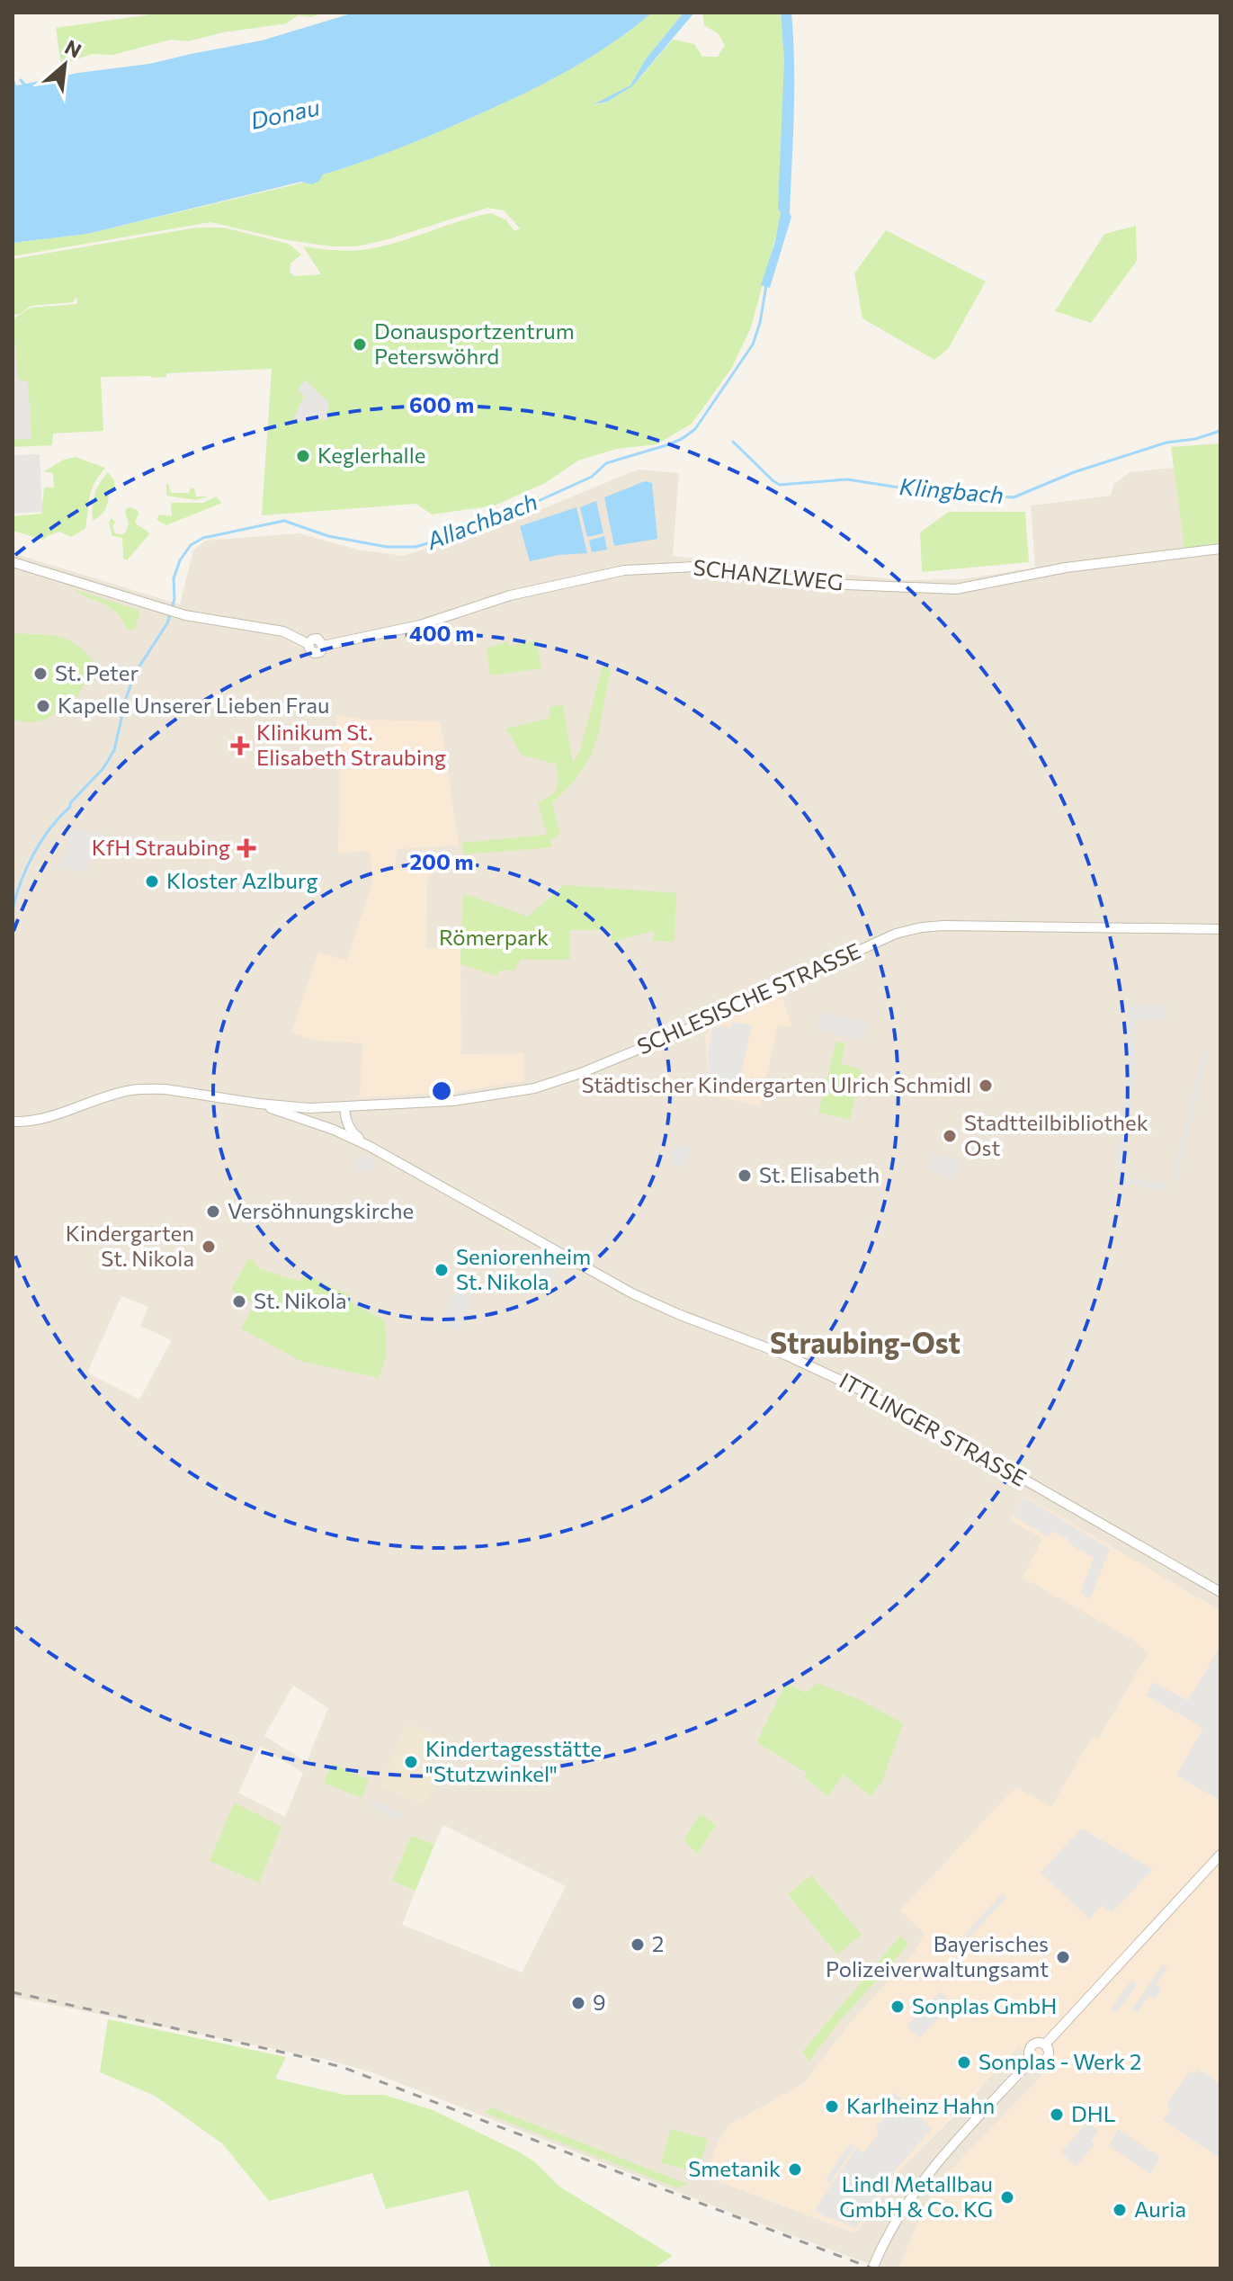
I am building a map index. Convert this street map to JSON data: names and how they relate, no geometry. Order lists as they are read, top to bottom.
{
  "streets": {
    "street": ["SCHANZLWEG", "SCHLESISCHE STRASSE", "ITTLINGER STRASSE"]
  },
  "crossings": [
    ["SCHLESISCHE STRASSE", "ITTLINGER STRASSE"]
  ],
  "districts": ["Straubing-Ost"],
  "water": ["Donau", "Klingbach", "Allachbach"],
  "parks": ["Römerpark"],
  "places": {
    "other": [
      "Donausportzentrum Peterswöhrd",
      "Keglerhalle",
      "St. Peter",
      "Kapelle Unserer Lieben Frau",
      "Kloster Azlburg",
      "Städtischer Kindergarten Ulrich Schmidl",
      "Stadtteilbibliothek Ost",
      "St. Elisabeth",
      "Versöhnungskirche",
      "Kindergarten St. Nikola",
      "Seniorenheim St. Nikola",
      "St. Nikola",
      "Kindertagesstätte \"Stutzwinkel\"",
      "2",
      "Bayerisches Polizeiverwaltungsamt",
      "9",
      "Sonplas GmbH",
      "Sonplas - Werk 2",
      "Karlheinz Hahn",
      "DHL",
      "Smetanik",
      "Lindl Metallbau GmbH & Co. KG",
      "Auria"
    ],
    "health": ["Klinikum St. Elisabeth Straubing", "KfH Straubing"]
  },
  "north": "top right",
  "rings": ["600 m", "400 m", "200 m"]
}
